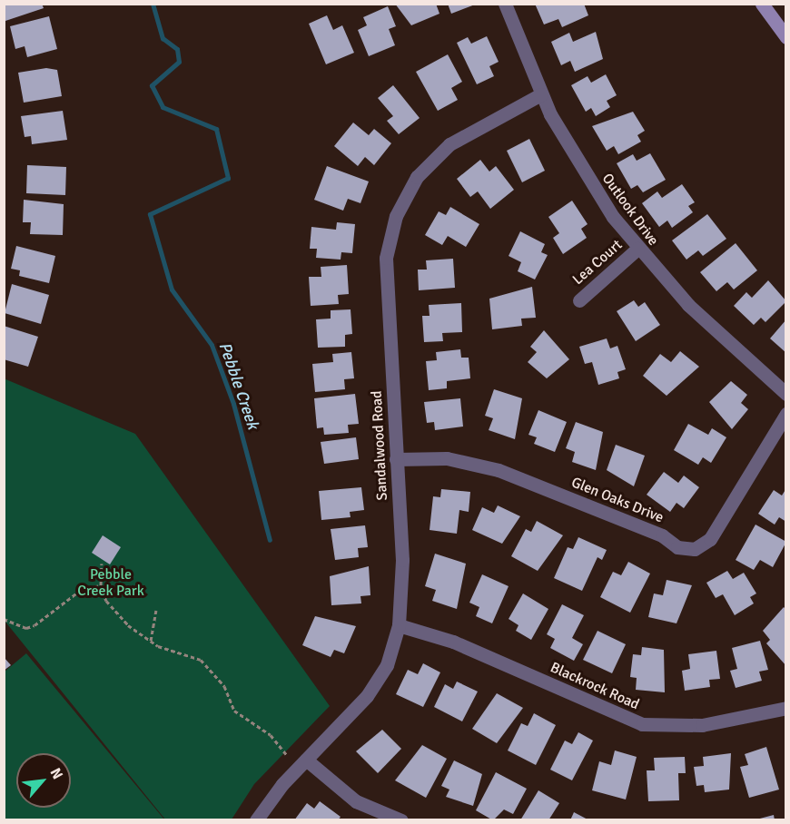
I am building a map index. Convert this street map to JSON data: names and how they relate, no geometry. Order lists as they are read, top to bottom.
{
  "streets": {
    "street": [
      "Outlook Drive",
      "Lea Court",
      "Sandalwood Road",
      "Glen Oaks Drive",
      "Blackrock Road"
    ]
  },
  "crossings": [
    ["Outlook Drive", "Lea Court"],
    ["Outlook Drive", "Sandalwood Road"],
    ["Sandalwood Road", "Glen Oaks Drive"],
    ["Sandalwood Road", "Blackrock Road"]
  ],
  "water": ["Pebble Creek"],
  "parks": ["Pebble Creek Park"],
  "north": "top right"
}
